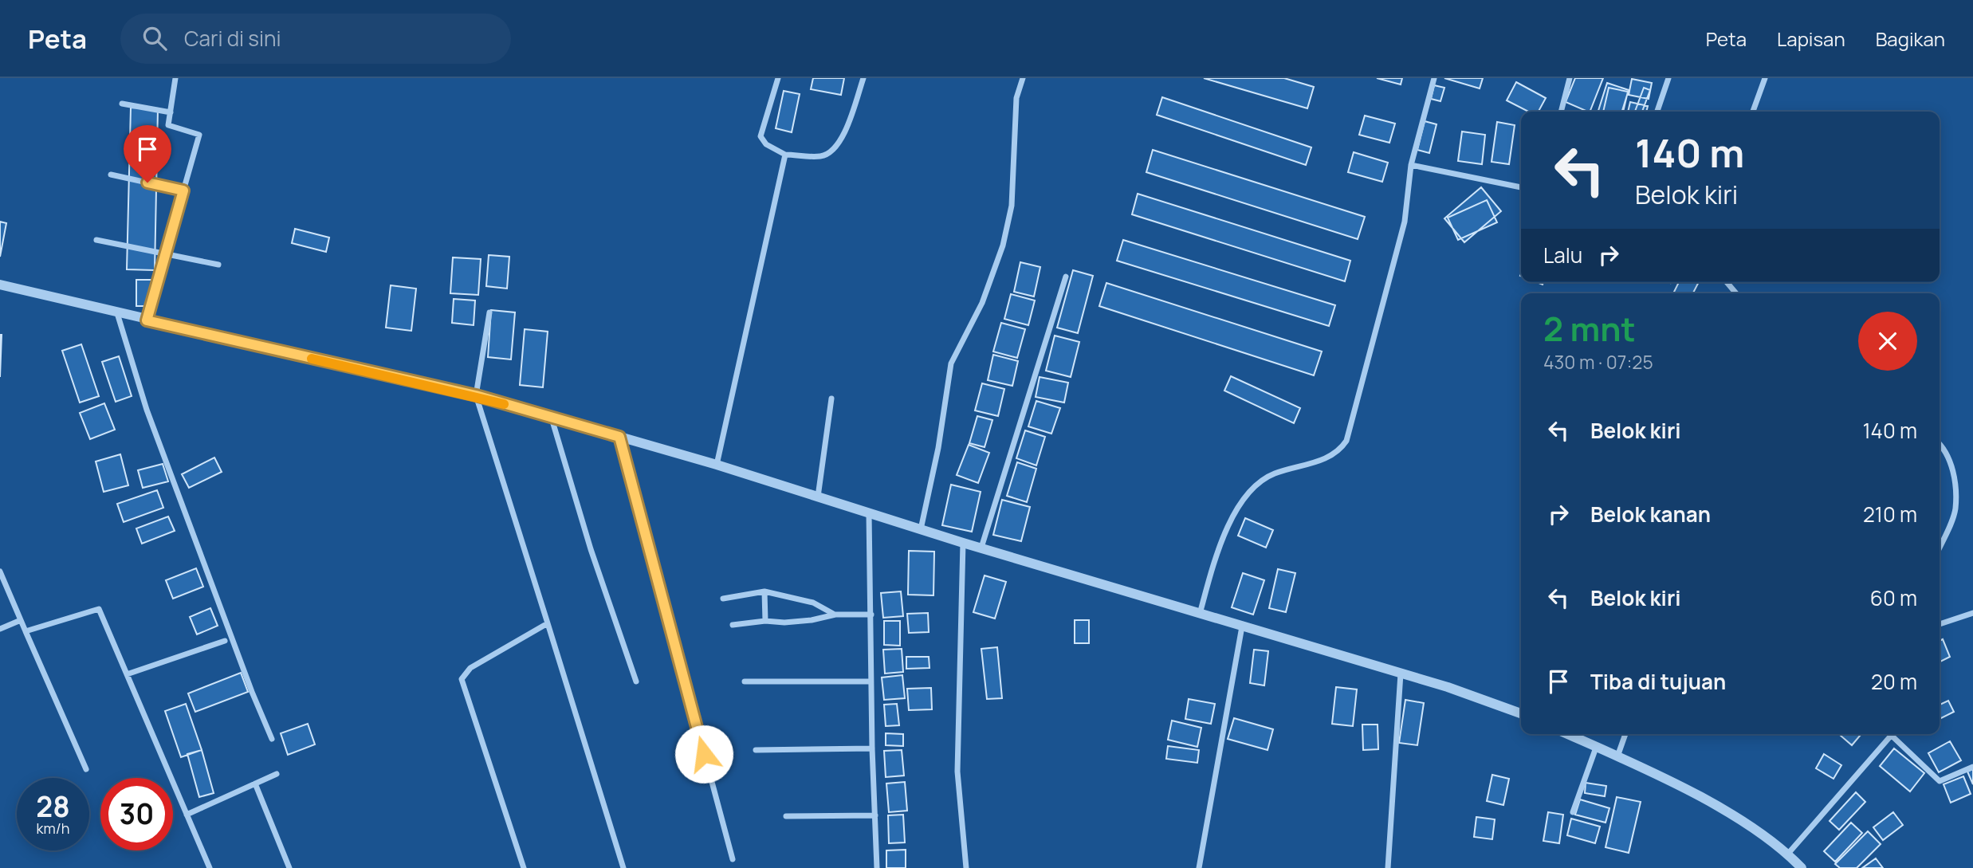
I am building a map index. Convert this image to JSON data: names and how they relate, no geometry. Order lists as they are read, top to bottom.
{
  "page": {
    "header": "Peta",
    "search": "Cari di sini",
    "nav": ["Peta", "Lapisan", "Bagikan"],
    "turn": ["140 m", "Belok kiri"],
    "then": "Lalu",
    "heading": ["2 mnt", "430 m · 07:25"],
    "list": [
      {
        "name": "Belok kiri",
        "value": "140 m"
      },
      {
        "name": "Belok kanan",
        "value": "210 m"
      },
      {
        "name": "Belok kiri",
        "value": "60 m"
      },
      {
        "name": "Tiba di tujuan",
        "value": "20 m"
      }
    ],
    "speed": "28 km/h",
    "limit": "30"
  }
}
